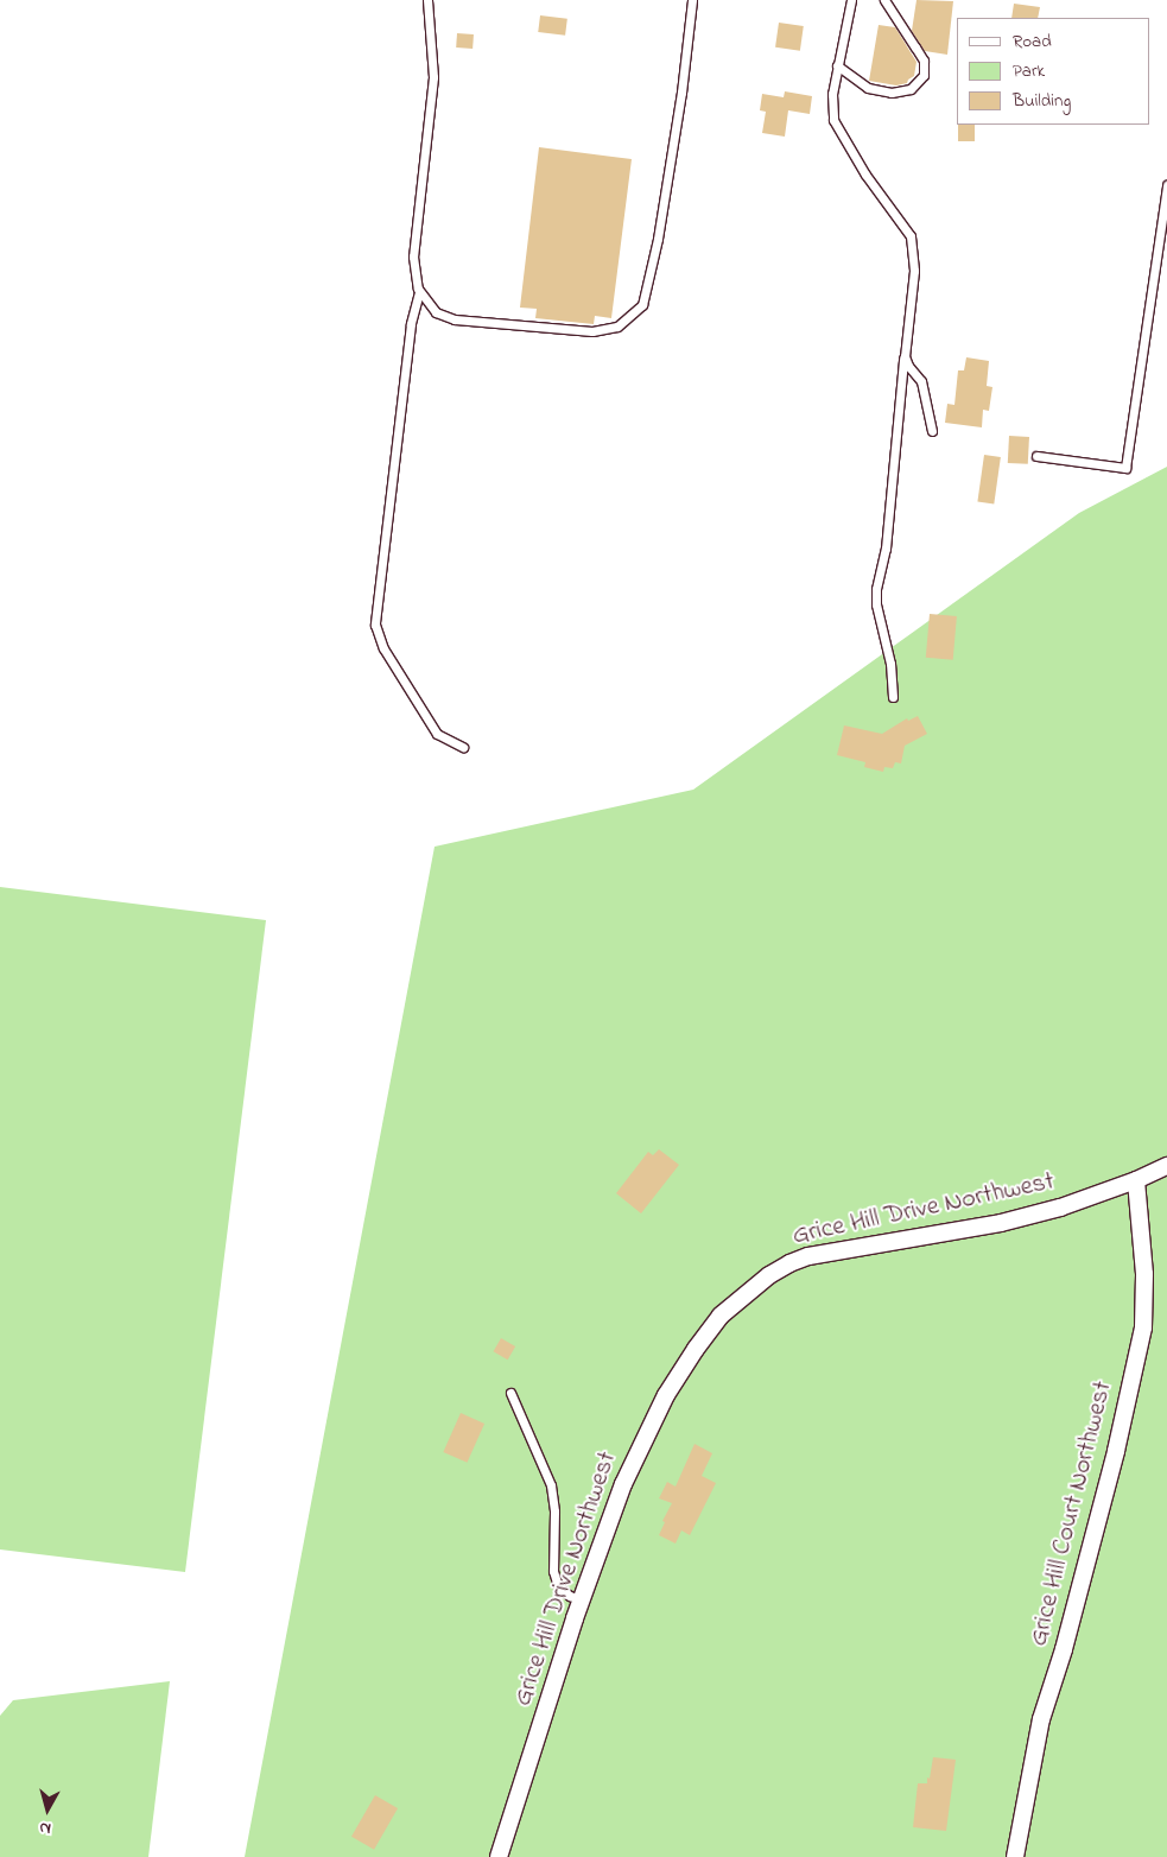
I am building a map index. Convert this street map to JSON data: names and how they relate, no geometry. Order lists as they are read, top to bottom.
{
  "streets": {
    "street": ["Grice Hill Drive Northwest", "Grice Hill Court Northwest"]
  },
  "crossings": [
    ["Grice Hill Drive Northwest", "Grice Hill Court Northwest"]
  ],
  "legend": ["Road", "Park", "Building"],
  "north": "bottom"
}
